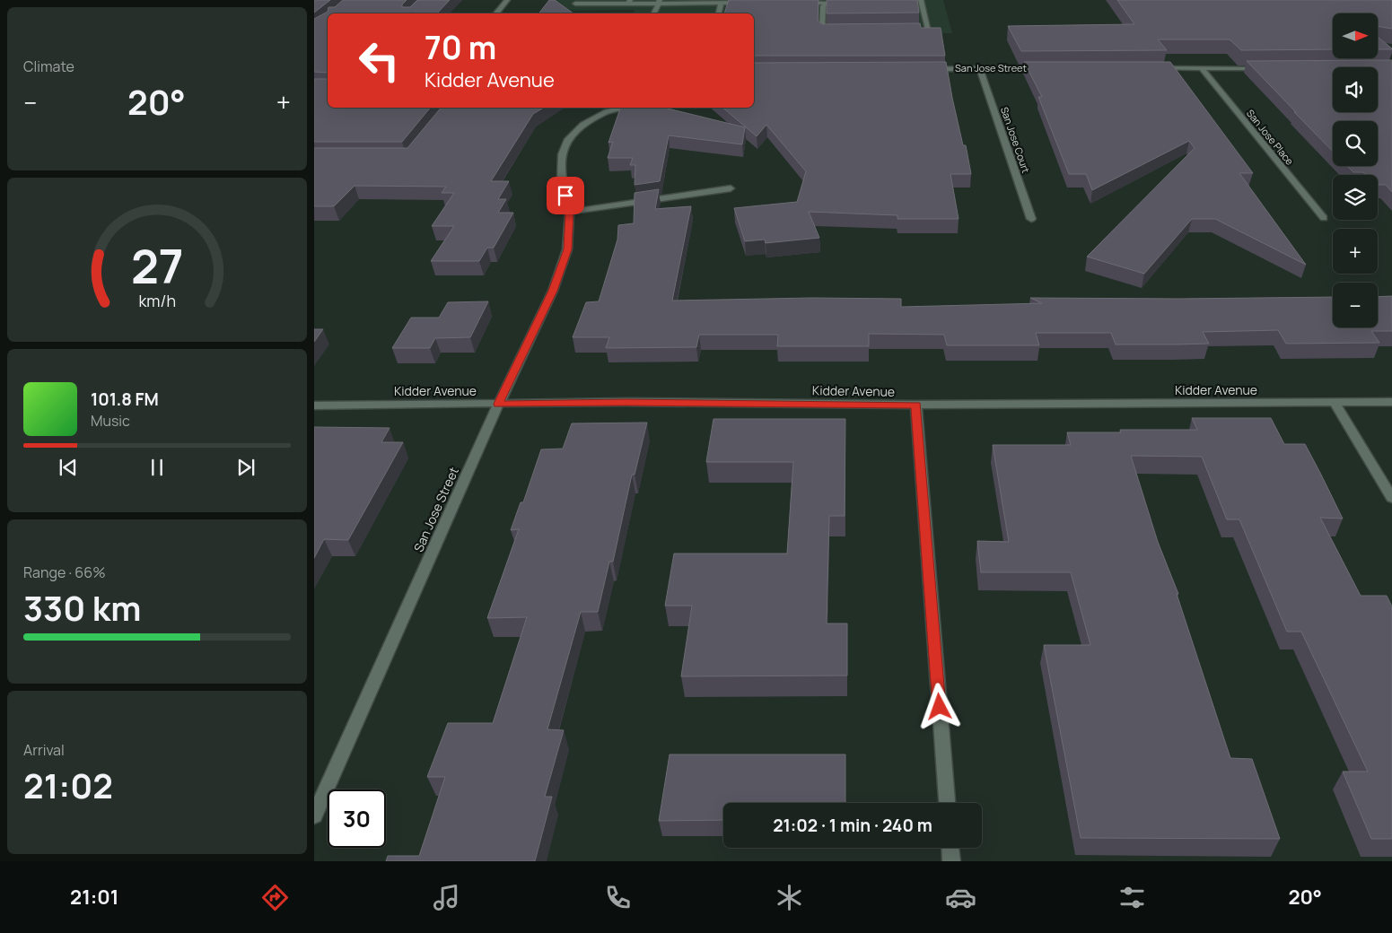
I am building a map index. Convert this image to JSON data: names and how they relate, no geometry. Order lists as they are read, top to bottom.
{
  "streets": {
    "street": [
      "San Jose Street",
      "San Jose Place",
      "San Jose Court",
      "Kidder Avenue"
    ]
  },
  "crossings": [
    ["San Jose Street", "San Jose Court"],
    ["San Jose Street", "Kidder Avenue"]
  ],
  "north": "right",
  "page": {
    "tile": [
      "Climate",
      ["Range · 66%", "330 km"],
      ["Arrival", "21:02"]
    ],
    "map_buttons": ["+", "−"],
    "turn": ["70 m", "Kidder Avenue"],
    "heat": ["−", "20°", "+"],
    "song": ["101.8 FM", "Music"],
    "limit": "30",
    "trip": "21:02 · 1 min · 240 m",
    "tabs": ["21:01", "20°"],
    "gauge": ["27", "km/h"]
  }
}
